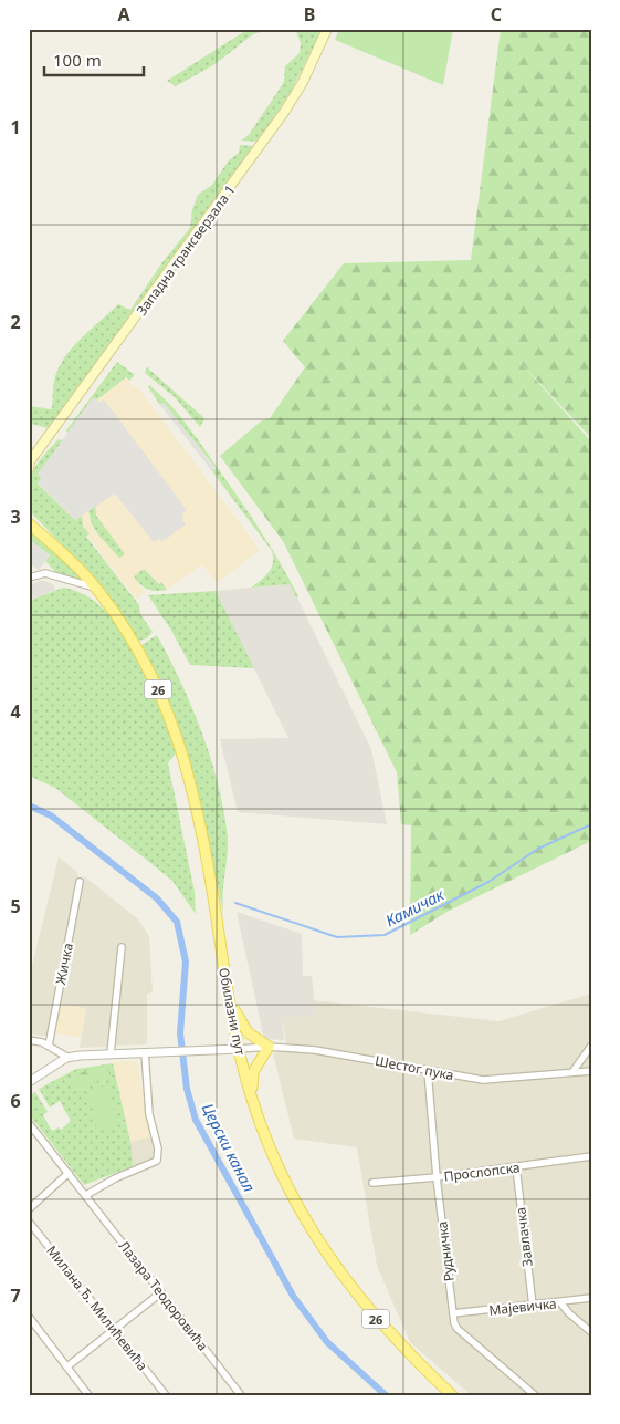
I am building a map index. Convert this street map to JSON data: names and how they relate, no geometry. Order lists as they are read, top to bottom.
{
  "streets": {
    "main road": ["Западна трансверзала 1", "26", "Обилазни пут"],
    "street": [
      "Жичка",
      "Шестог пука",
      "Прослопска",
      "Завлачка",
      "Рудничка",
      "Лазара Теодоровића",
      "Мајевичка",
      "Милана Ђ. Милићевића"
    ]
  },
  "crossings": [
    ["Обилазни пут", "Шестог пука"],
    ["Шестог пука", "Рудничка"],
    ["Прослопска", "Завлачка"],
    ["Прослопска", "Рудничка"],
    ["Завлачка", "Мајевичка"],
    ["Рудничка", "Мајевичка"]
  ],
  "water": ["Камичак", "Церски канал"],
  "scale_bar": "100 m",
  "grid": {
    "columns": ["A", "B", "C"],
    "rows": [
      "1",
      "2",
      "3",
      "4",
      "5",
      "6",
      "7"
    ]
  }
}
